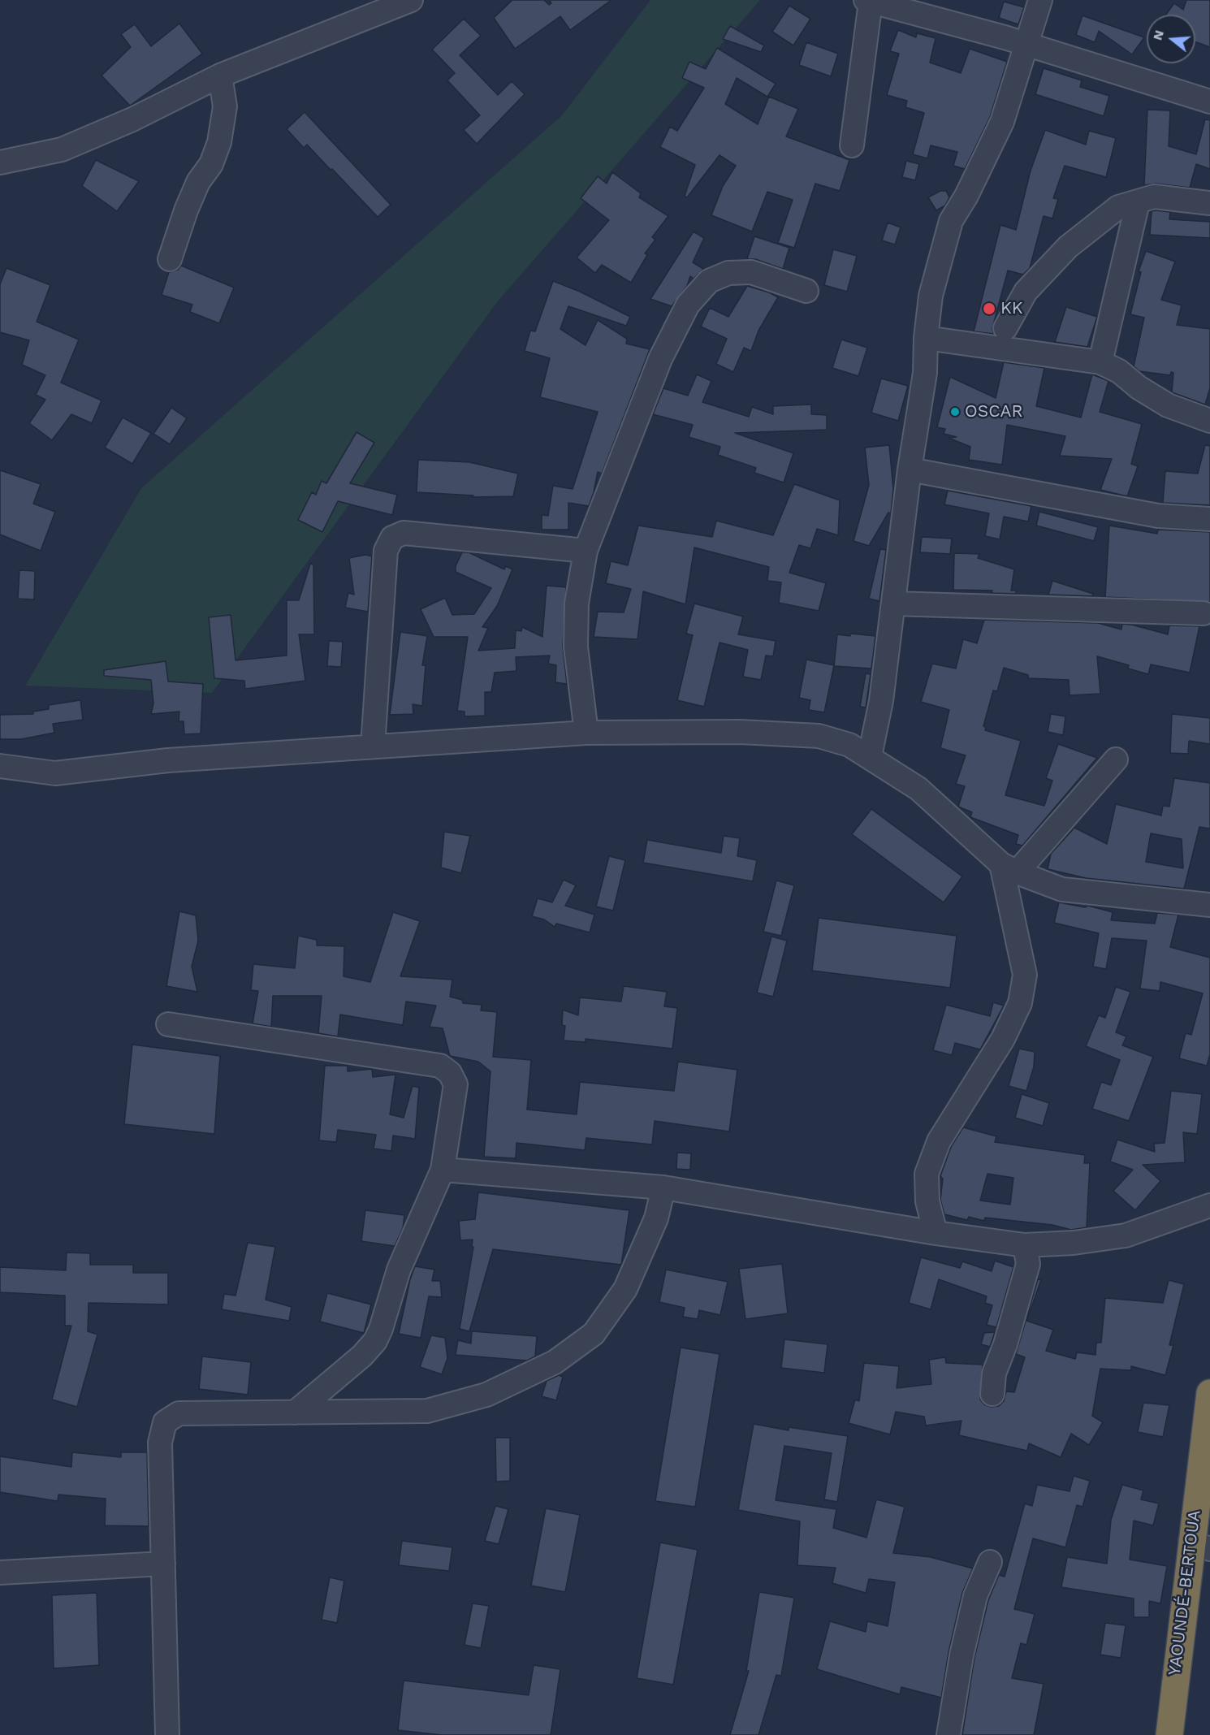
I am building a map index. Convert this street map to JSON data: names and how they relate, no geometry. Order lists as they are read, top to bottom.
{
  "streets": {
    "highway": ["YAOUNDÉ-BERTOUA"]
  },
  "places": ["KK", "OSCAR"],
  "north": "left"
}
